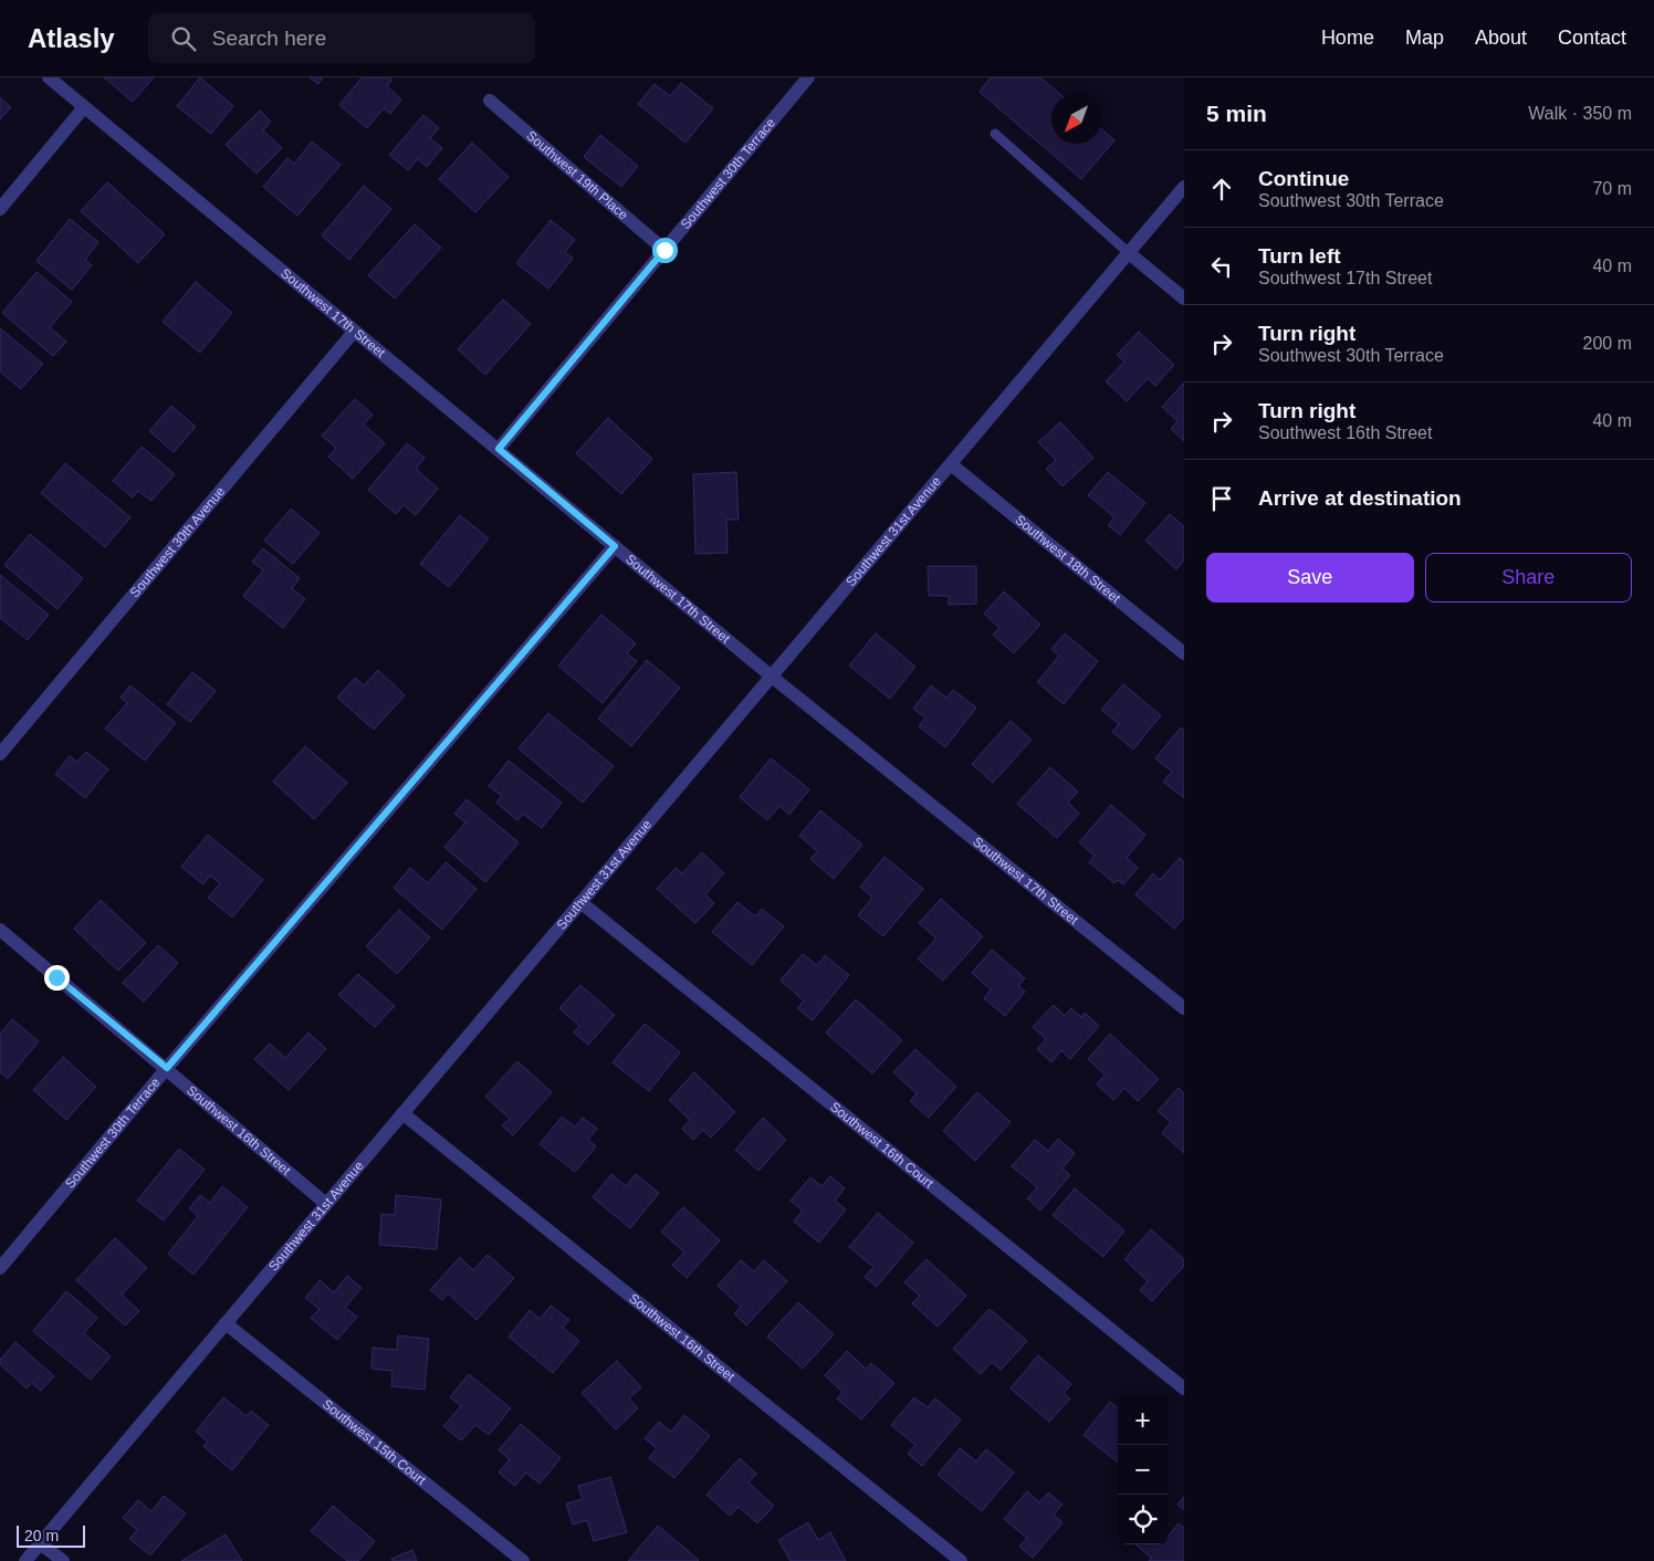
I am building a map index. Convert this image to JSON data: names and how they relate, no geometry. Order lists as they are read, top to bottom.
{
  "streets": {
    "street": [
      "Southwest 30th Terrace",
      "Southwest 19th Place",
      "Southwest 17th Street",
      "Southwest 31st Avenue",
      "Southwest 30th Avenue",
      "Southwest 18th Street",
      "Southwest 16th Street",
      "Southwest 16th Court",
      "Southwest 15th Court"
    ]
  },
  "crossings": [
    ["Southwest 30th Terrace", "Southwest 19th Place"],
    ["Southwest 30th Terrace", "Southwest 17th Street"],
    ["Southwest 30th Terrace", "Southwest 16th Street"],
    ["Southwest 17th Street", "Southwest 31st Avenue"],
    ["Southwest 17th Street", "Southwest 30th Avenue"],
    ["Southwest 31st Avenue", "Southwest 18th Street"],
    ["Southwest 31st Avenue", "Southwest 16th Street"],
    ["Southwest 31st Avenue", "Southwest 16th Court"],
    ["Southwest 31st Avenue", "Southwest 15th Court"]
  ],
  "scale_bar": "20 m",
  "north": "bottom left",
  "page": {
    "header": "Atlasly",
    "search": "Search here",
    "nav": [
      "Home",
      "Map",
      "About",
      "Contact"
    ],
    "heading": ["5 min", "Walk · 350 m"],
    "list": [
      ["Continue", "Southwest 30th Terrace", "70 m"],
      ["Turn left", "Southwest 17th Street", "40 m"],
      ["Turn right", "Southwest 30th Terrace", "200 m"],
      ["Turn right", "Southwest 16th Street", "40 m"],
      "Arrive at destination"
    ],
    "buttons": ["Save", "Share"],
    "map_buttons": ["+", "−"],
    "scale": "20 m"
  }
}
